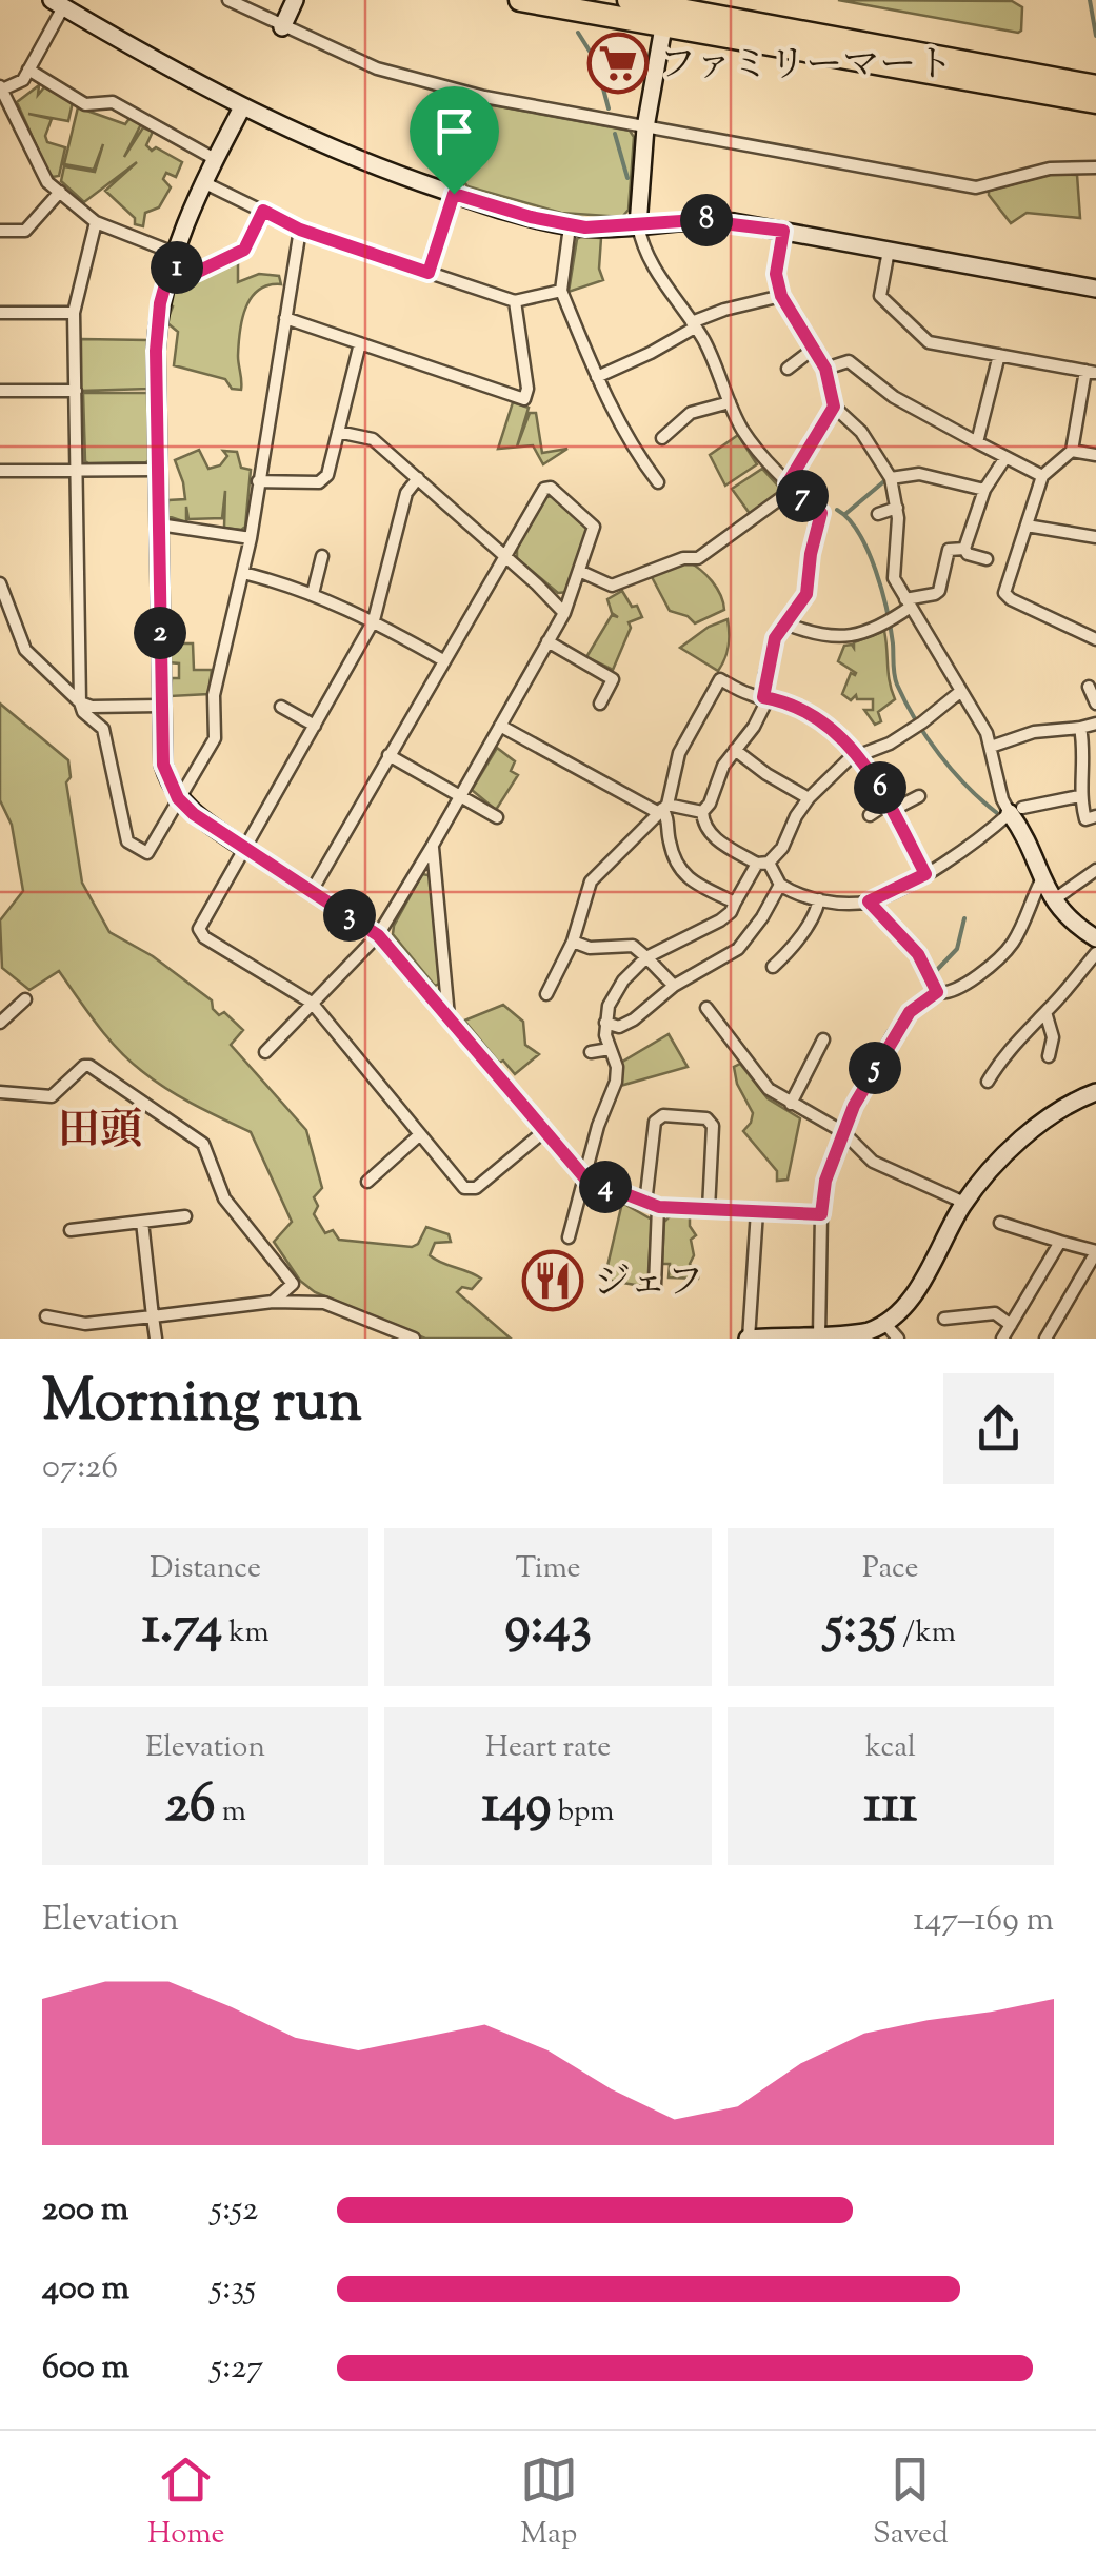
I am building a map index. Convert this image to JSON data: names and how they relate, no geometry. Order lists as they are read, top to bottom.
{
  "districts": ["田頭"],
  "places": {
    "supermarket": ["ファミリーマート"],
    "restaurant": ["ジェフ"]
  },
  "page": {
    "pins": [
      "8",
      "1",
      "7",
      "2",
      "6",
      "3",
      "5",
      "4"
    ],
    "heading": ["Morning run", "07:26"],
    "stats": [
      ["Distance", "1.74 km"],
      ["Time", "9:43"],
      ["Pace", "5:35 /km"],
      ["Elevation", "26 m"],
      ["Heart rate", "149 bpm"],
      ["kcal", "111"]
    ],
    "chart": ["Elevation", "147–169 m"],
    "list": [
      {
        "name": "200 m",
        "note": "5:52"
      },
      {
        "name": "400 m",
        "note": "5:35"
      },
      {
        "name": "600 m",
        "note": "5:27"
      }
    ],
    "tabs": ["Home", "Map", "Saved"]
  }
}
